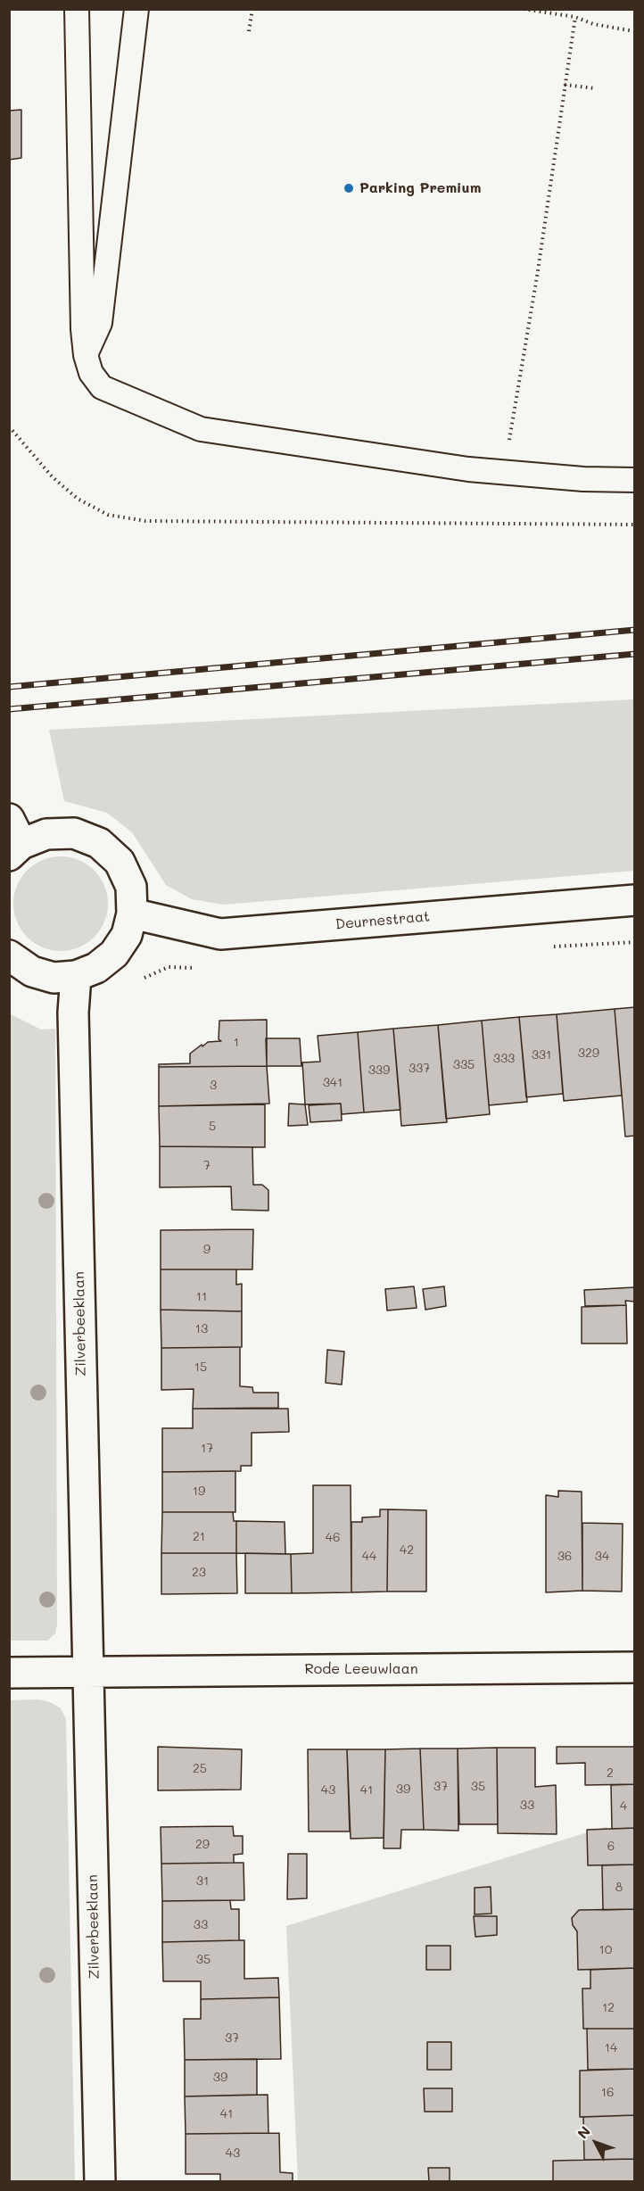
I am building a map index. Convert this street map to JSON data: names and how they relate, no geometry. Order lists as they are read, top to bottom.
{
  "streets": {
    "street": ["Deurnestraat", "Zilverbeeklaan", "Rode Leeuwlaan"]
  },
  "crossings": [
    ["Zilverbeeklaan", "Rode Leeuwlaan"]
  ],
  "places": ["Parking Premium"],
  "house_numbers": [
    "1",
    "329",
    "331",
    "333",
    "335",
    "337",
    "339",
    "341",
    "3",
    "5",
    "7",
    "9",
    "11",
    "13",
    "15",
    "17",
    "19",
    "21",
    "46",
    "42",
    "44",
    "36",
    "34",
    "23",
    "25",
    "2",
    "37",
    "35",
    "39",
    "43",
    "41",
    "33",
    "4",
    "29",
    "6",
    "31",
    "8",
    "33",
    "10",
    "35",
    "12",
    "37",
    "14",
    "39",
    "16",
    "41",
    "43"
  ],
  "north": "top left"
}
